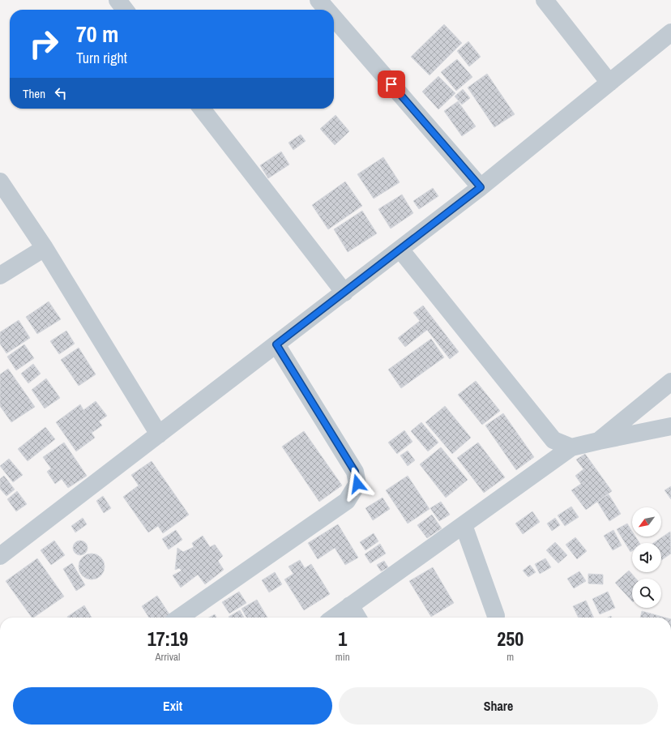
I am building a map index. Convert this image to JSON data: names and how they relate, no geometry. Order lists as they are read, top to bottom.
{
  "north": "bottom left",
  "page": {
    "turn": ["70 m", "Turn right"],
    "then": "Then",
    "eta": [
      "17:19",
      "Arrival",
      "1",
      "min",
      "250",
      "m"
    ],
    "buttons": ["Exit", "Share"]
  }
}
